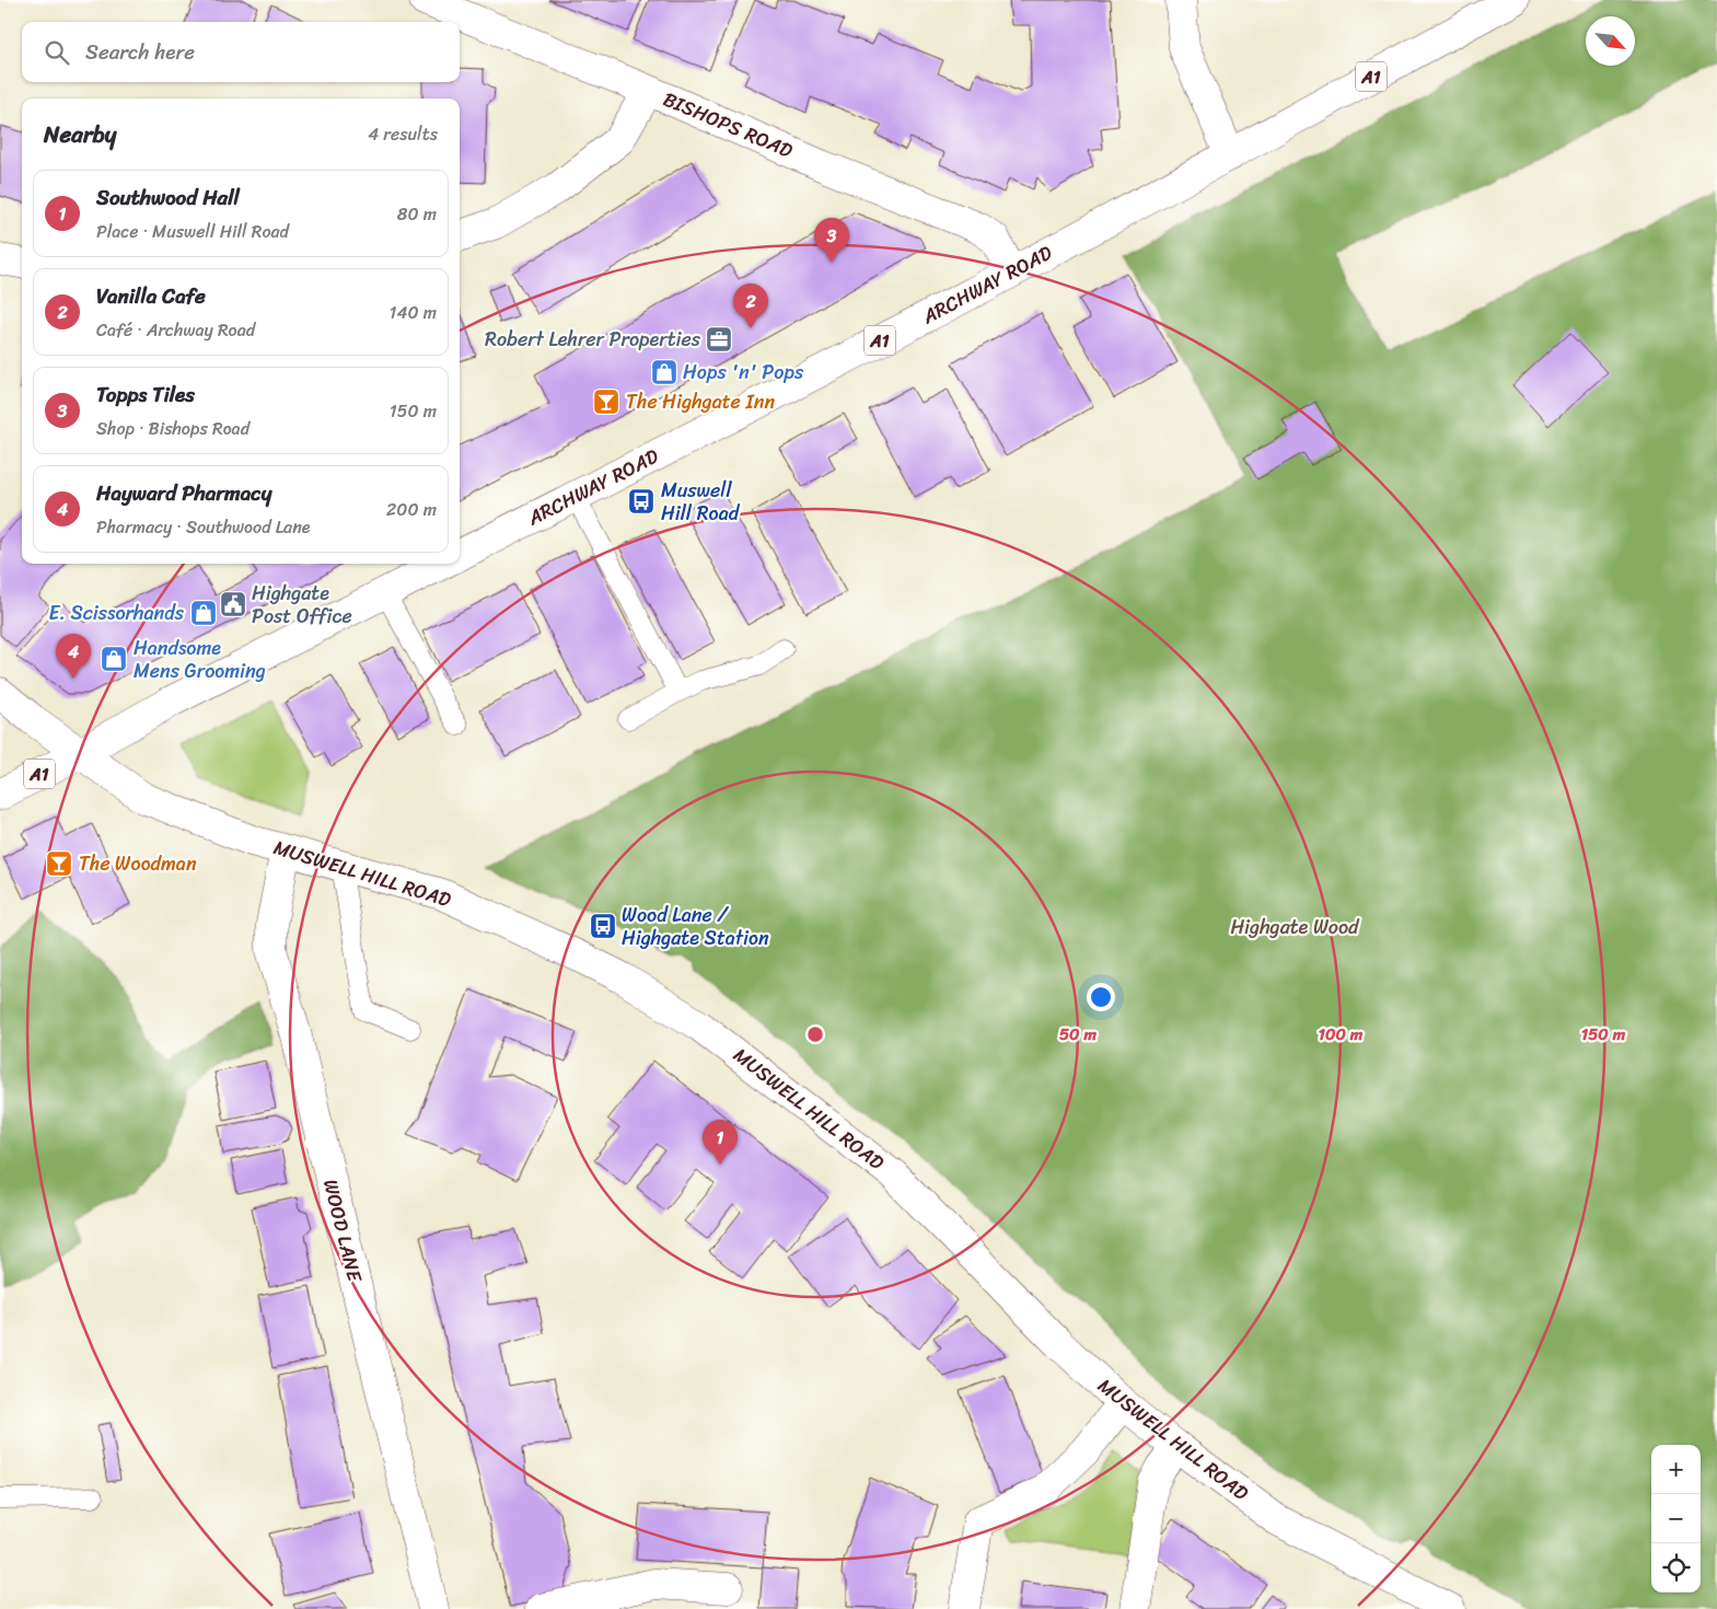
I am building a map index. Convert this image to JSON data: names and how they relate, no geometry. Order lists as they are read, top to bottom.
{
  "streets": {
    "main road": [
      "A1",
      "BISHOPS ROAD",
      "ARCHWAY ROAD",
      "MUSWELL HILL ROAD",
      "WOOD LANE"
    ]
  },
  "crossings": [
    ["A1", "MUSWELL HILL ROAD"],
    ["BISHOPS ROAD", "ARCHWAY ROAD"],
    ["MUSWELL HILL ROAD", "WOOD LANE"]
  ],
  "parks": ["Highgate Wood"],
  "places": {
    "office": ["Robert Lehrer Properties"],
    "shop": ["Hops 'n' Pops", "E. Scissorhands", "Handsome Mens Grooming"],
    "bar": ["The Highgate Inn", "The Woodman"],
    "bus stop": ["Muswell Hill Road", "Wood Lane / Highgate Station"],
    "public building": ["Highgate Post Office"]
  },
  "north": "bottom right",
  "page": {
    "search": "Search here",
    "heading": ["Nearby", "4 results"],
    "list": [
      {
        "mark": "1",
        "name": "Southwood Hall",
        "note": "Place · Muswell Hill Road",
        "value": "80 m"
      },
      {
        "mark": "2",
        "name": "Vanilla Cafe",
        "note": "Café · Archway Road",
        "value": "140 m"
      },
      {
        "mark": "3",
        "name": "Topps Tiles",
        "note": "Shop · Bishops Road",
        "value": "150 m"
      },
      {
        "mark": "4",
        "name": "Hayward Pharmacy",
        "note": "Pharmacy · Southwood Lane",
        "value": "200 m"
      }
    ],
    "pins": [
      "3",
      "2",
      "4",
      "1"
    ],
    "map_buttons": ["+", "−"]
  },
  "rings": ["50 m", "100 m", "150 m"]
}
